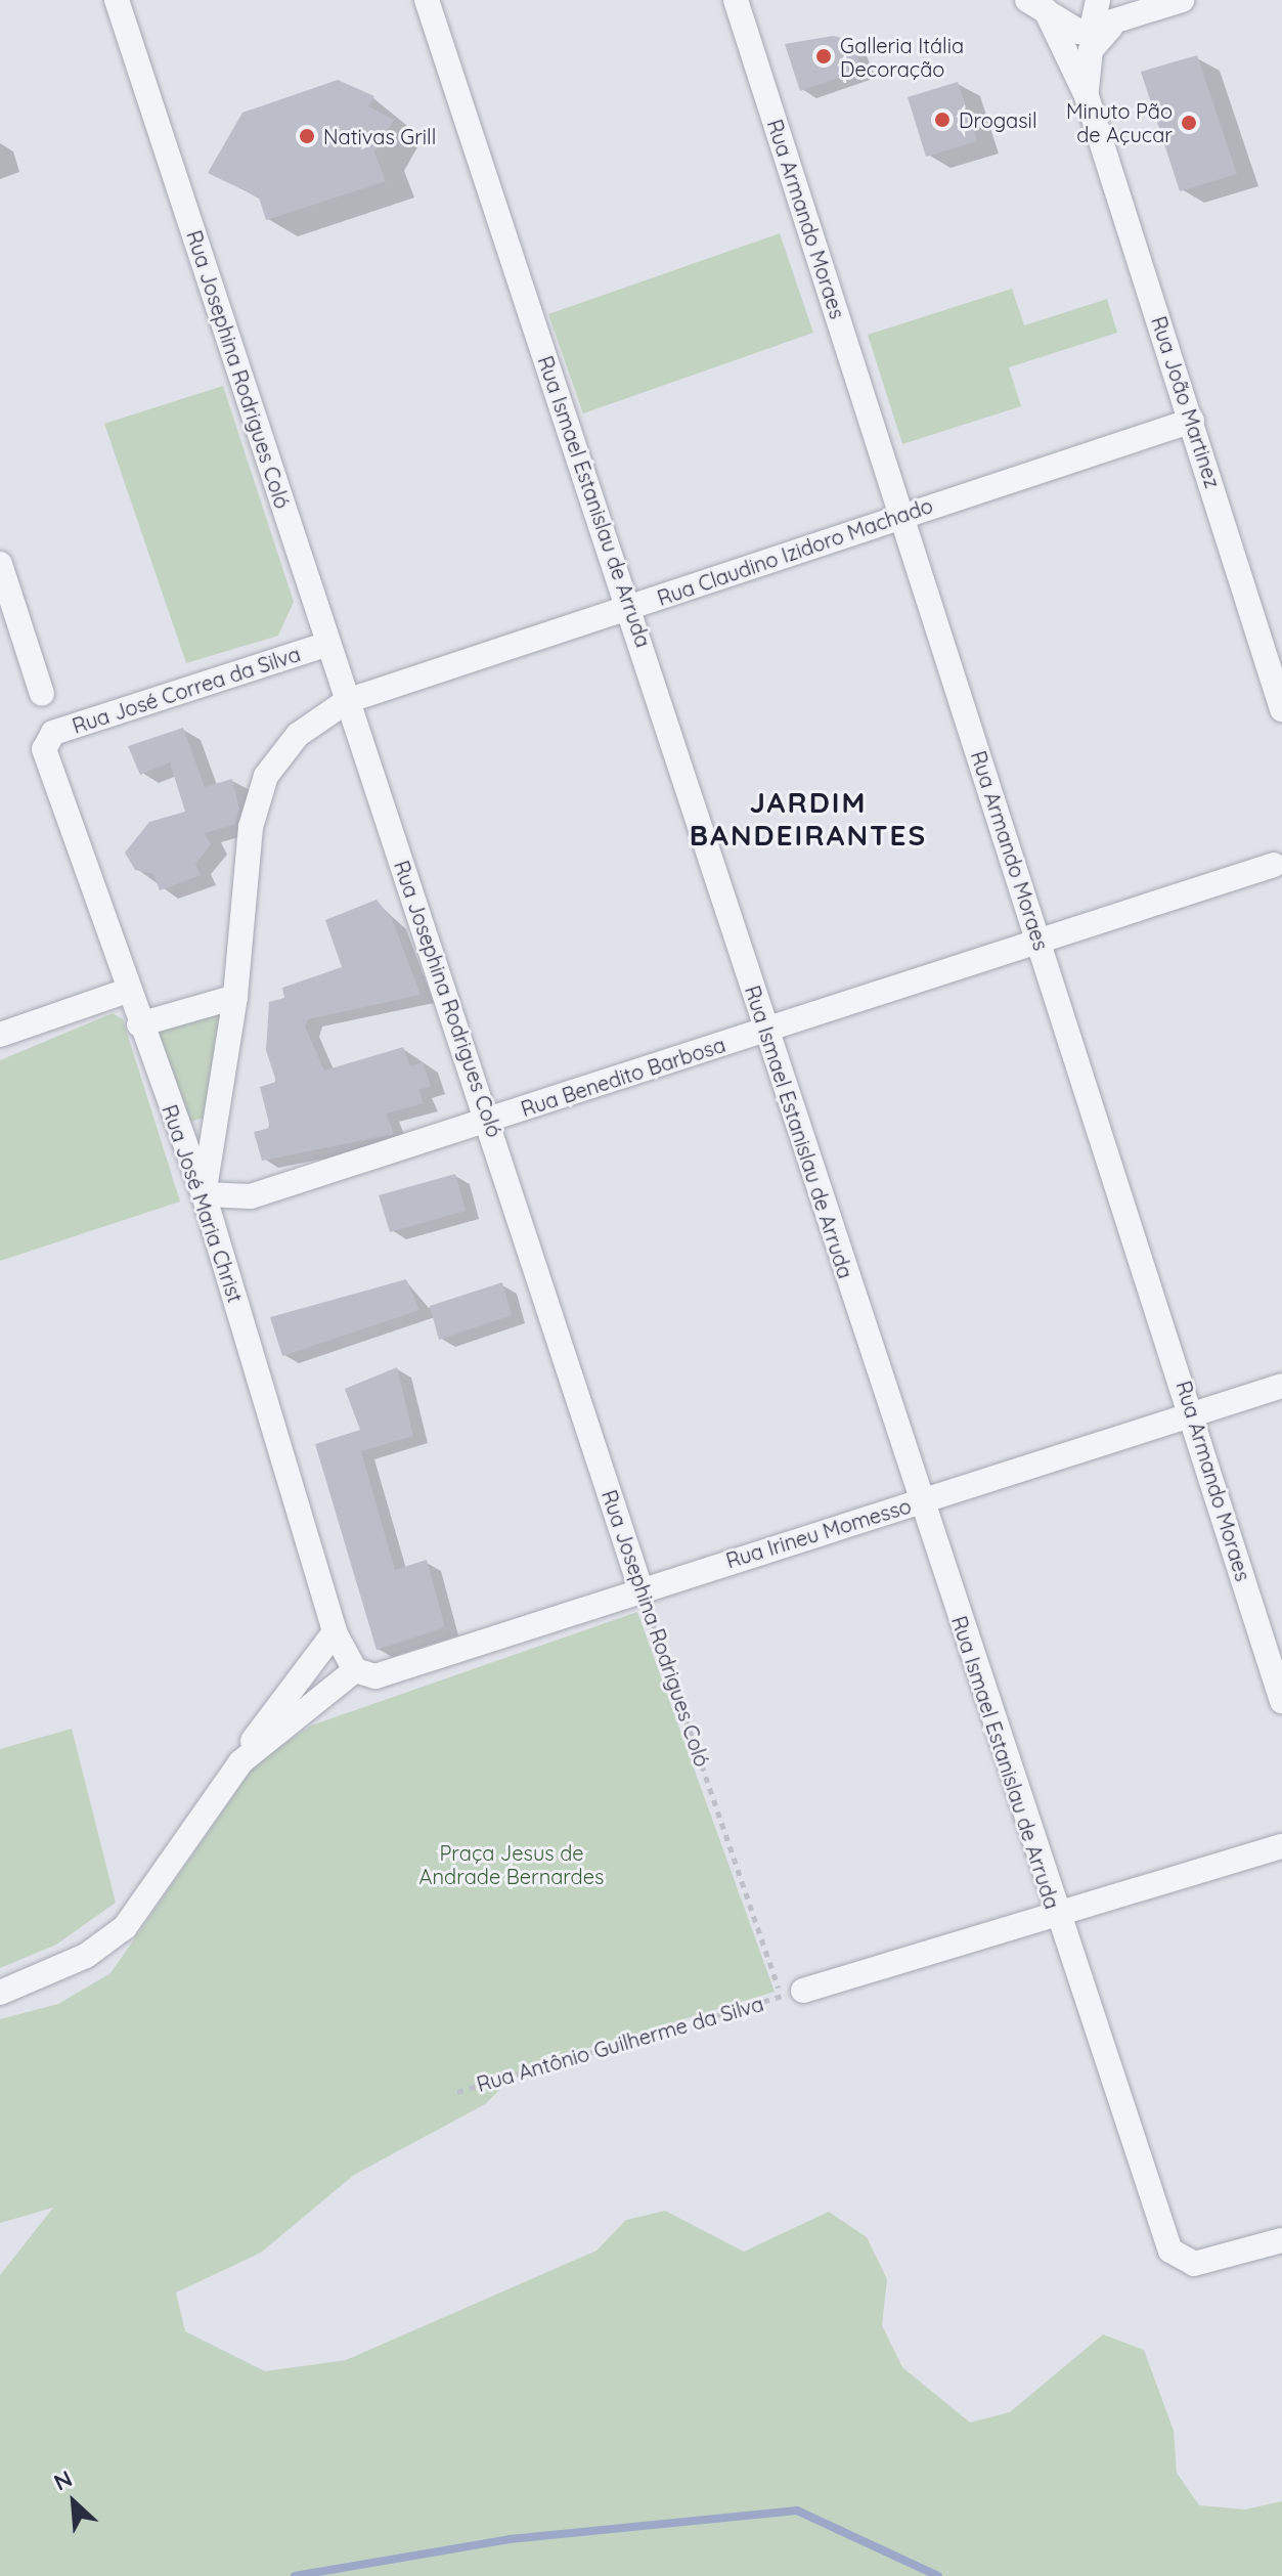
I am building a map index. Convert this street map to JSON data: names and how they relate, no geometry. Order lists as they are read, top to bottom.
{
  "streets": {
    "street": [
      "Rua Armando Moraes",
      "Rua Josephina Rodrigues Coló",
      "Rua João Martinez",
      "Rua Ismael Estanislau de Arruda",
      "Rua Claudino Izidoro Machado",
      "Rua José Correa da Silva",
      "Rua Benedito Barbosa",
      "Rua José Maria Christ",
      "Rua Irineu Momesso"
    ],
    "path": ["Rua Antônio Guilherme da Silva"]
  },
  "crossings": [
    ["Rua Armando Moraes", "Rua Claudino Izidoro Machado"],
    ["Rua Armando Moraes", "Rua Benedito Barbosa"],
    ["Rua Armando Moraes", "Rua Irineu Momesso"],
    ["Rua Josephina Rodrigues Coló", "Rua Claudino Izidoro Machado"],
    ["Rua Josephina Rodrigues Coló", "Rua José Correa da Silva"],
    ["Rua Josephina Rodrigues Coló", "Rua Benedito Barbosa"],
    ["Rua Josephina Rodrigues Coló", "Rua Irineu Momesso"],
    ["Rua Josephina Rodrigues Coló", "Rua Antônio Guilherme da Silva"],
    ["Rua João Martinez", "Rua Claudino Izidoro Machado"],
    ["Rua Ismael Estanislau de Arruda", "Rua Claudino Izidoro Machado"],
    ["Rua Ismael Estanislau de Arruda", "Rua Benedito Barbosa"],
    ["Rua Ismael Estanislau de Arruda", "Rua Irineu Momesso"],
    ["Rua Claudino Izidoro Machado", "Rua Benedito Barbosa"],
    ["Rua Claudino Izidoro Machado", "Rua José Maria Christ"],
    ["Rua José Correa da Silva", "Rua José Maria Christ"],
    ["Rua Benedito Barbosa", "Rua José Maria Christ"],
    ["Rua José Maria Christ", "Rua Irineu Momesso"]
  ],
  "districts": ["JARDIM BANDEIRANTES"],
  "parks": ["Praça Jesus de Andrade Bernardes"],
  "places": [
    "Galleria Itália Decoração",
    "Drogasil",
    "Minuto Pão de Açucar",
    "Nativas Grill"
  ],
  "north": "top left"
}
